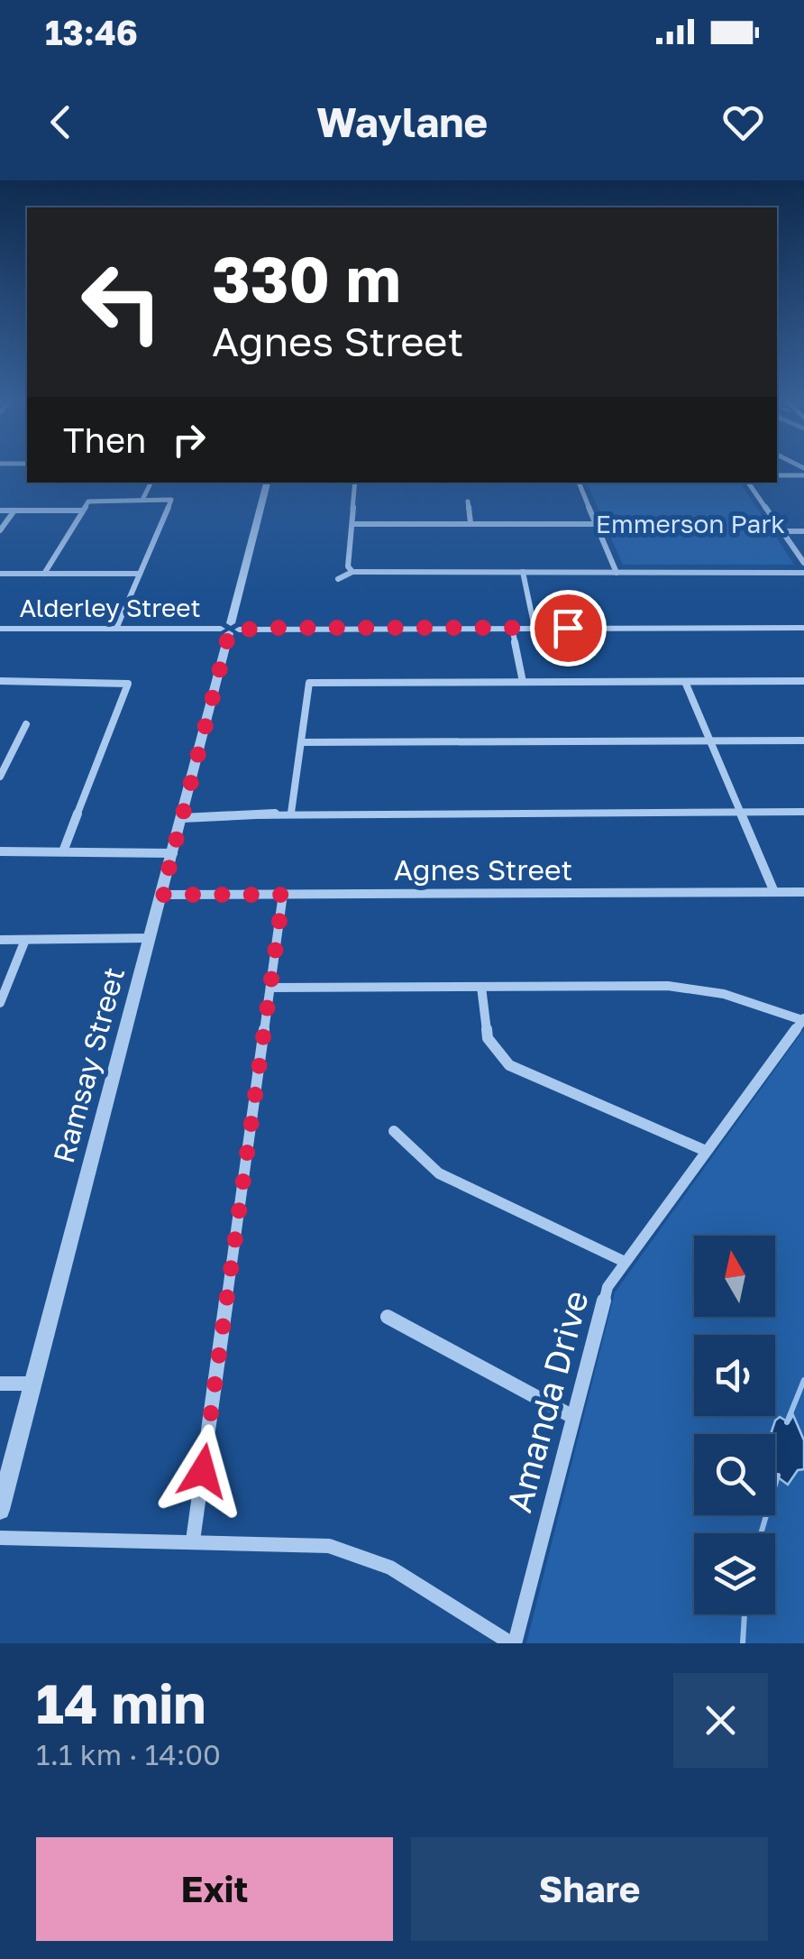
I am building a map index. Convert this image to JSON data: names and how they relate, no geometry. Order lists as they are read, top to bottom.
{
  "streets": {
    "street": [
      "Alderley Street",
      "Agnes Street",
      "Ramsay Street",
      "Amanda Drive"
    ]
  },
  "crossings": [
    ["Alderley Street", "Ramsay Street"],
    ["Agnes Street", "Ramsay Street"]
  ],
  "parks": ["Emmerson Park"],
  "north": "top",
  "page": {
    "status": "13:46",
    "header": "Waylane",
    "turn": ["330 m", "Agnes Street"],
    "then": "Then",
    "heading": ["14 min", "1.1 km · 14:00"],
    "buttons": ["Exit", "Share"]
  }
}
